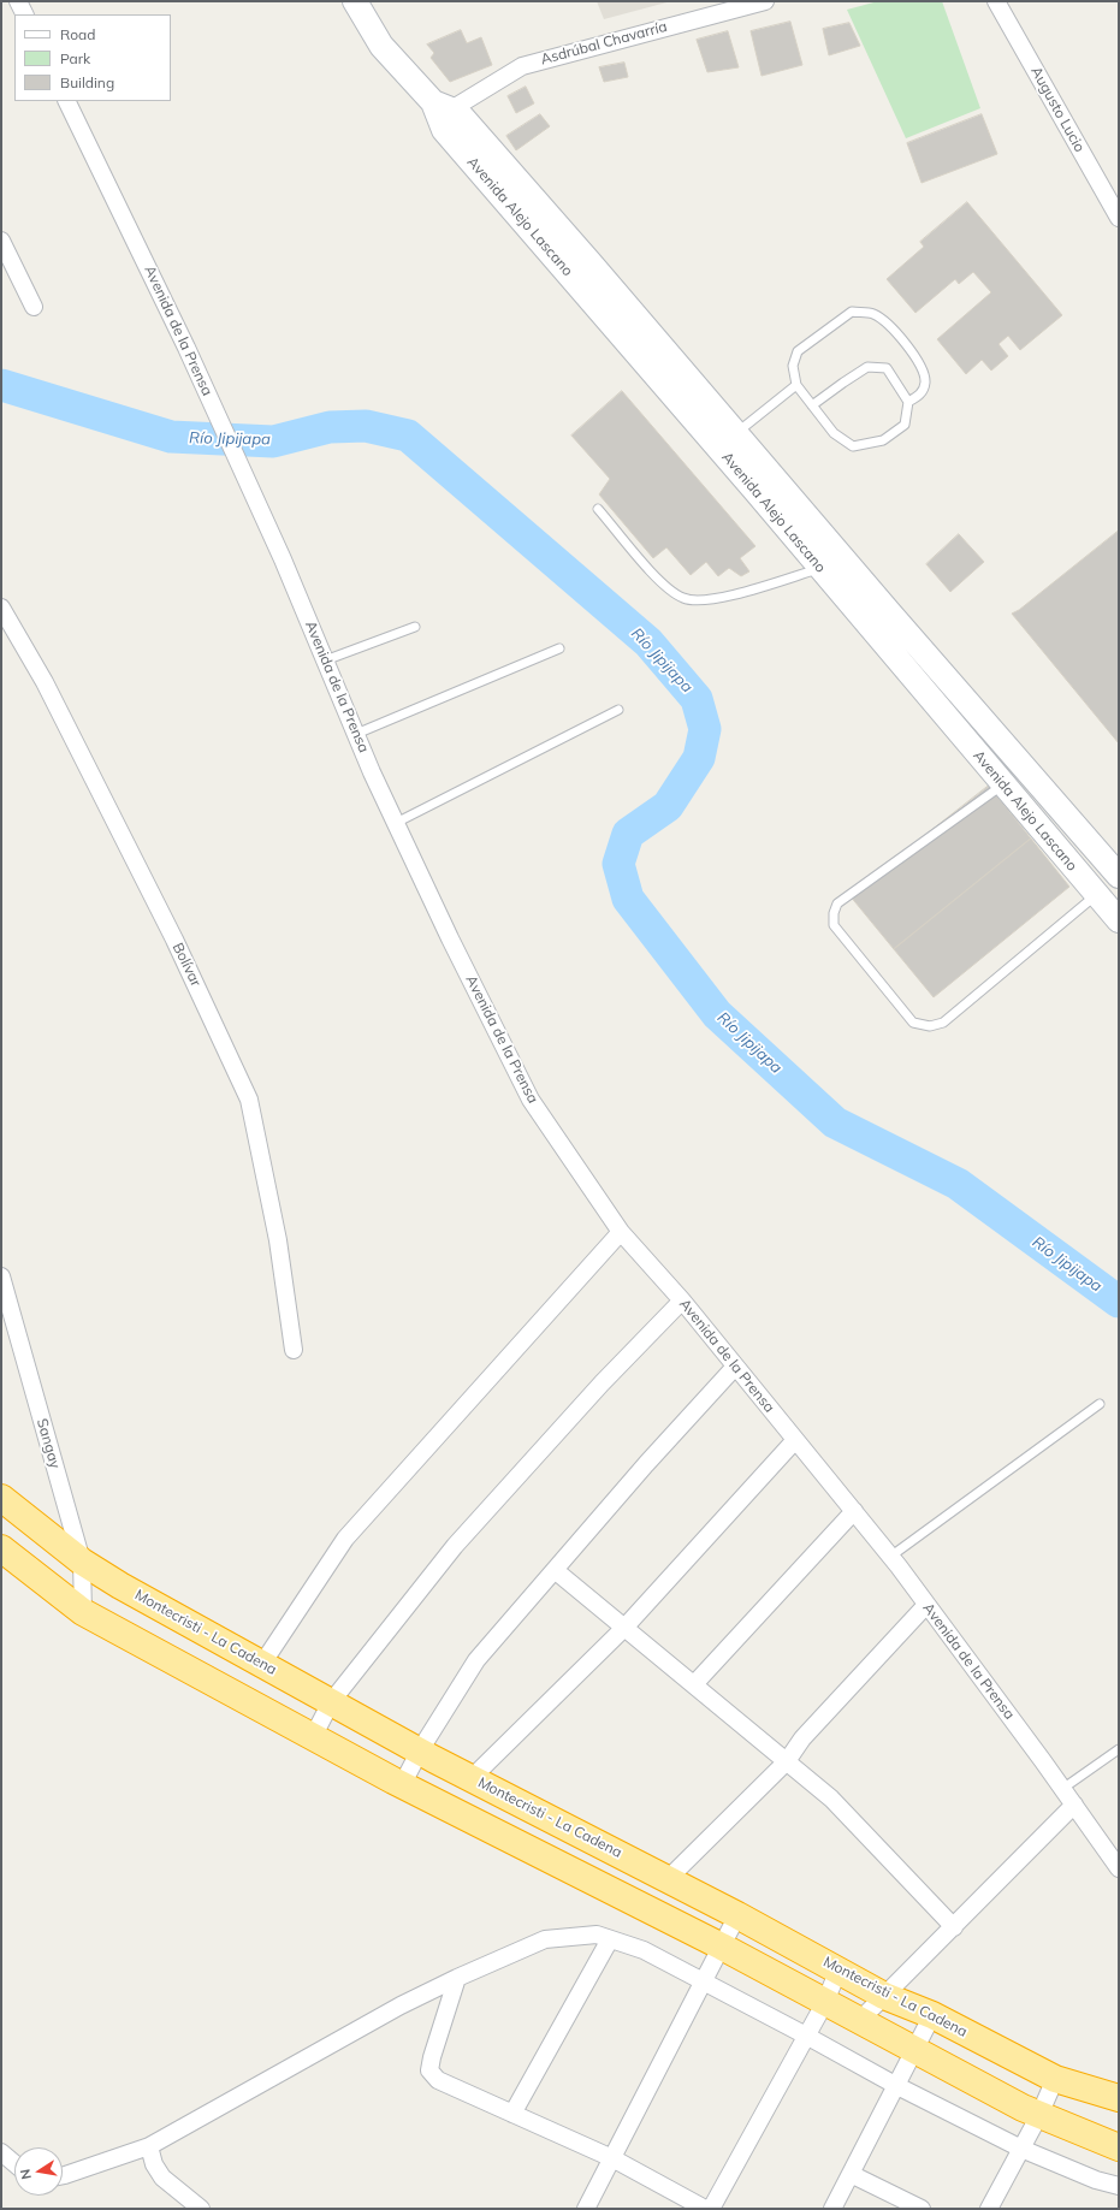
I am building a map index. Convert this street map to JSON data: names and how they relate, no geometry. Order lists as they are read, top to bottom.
{
  "streets": {
    "highway": ["Montecristi - La Cadena"],
    "main road": ["Avenida Alejo Lascano"],
    "street": [
      "Asdrúbal Chavarría",
      "Augusto Lucio",
      "Avenida de la Prensa",
      "Bolívar",
      "Sangay"
    ]
  },
  "crossings": [
    ["Asdrúbal Chavarría", "Avenida Alejo Lascano"],
    ["Sangay", "Montecristi - La Cadena"]
  ],
  "water": ["Río Jipijapa"],
  "legend": ["Road", "Park", "Building"],
  "north": "left"
}
